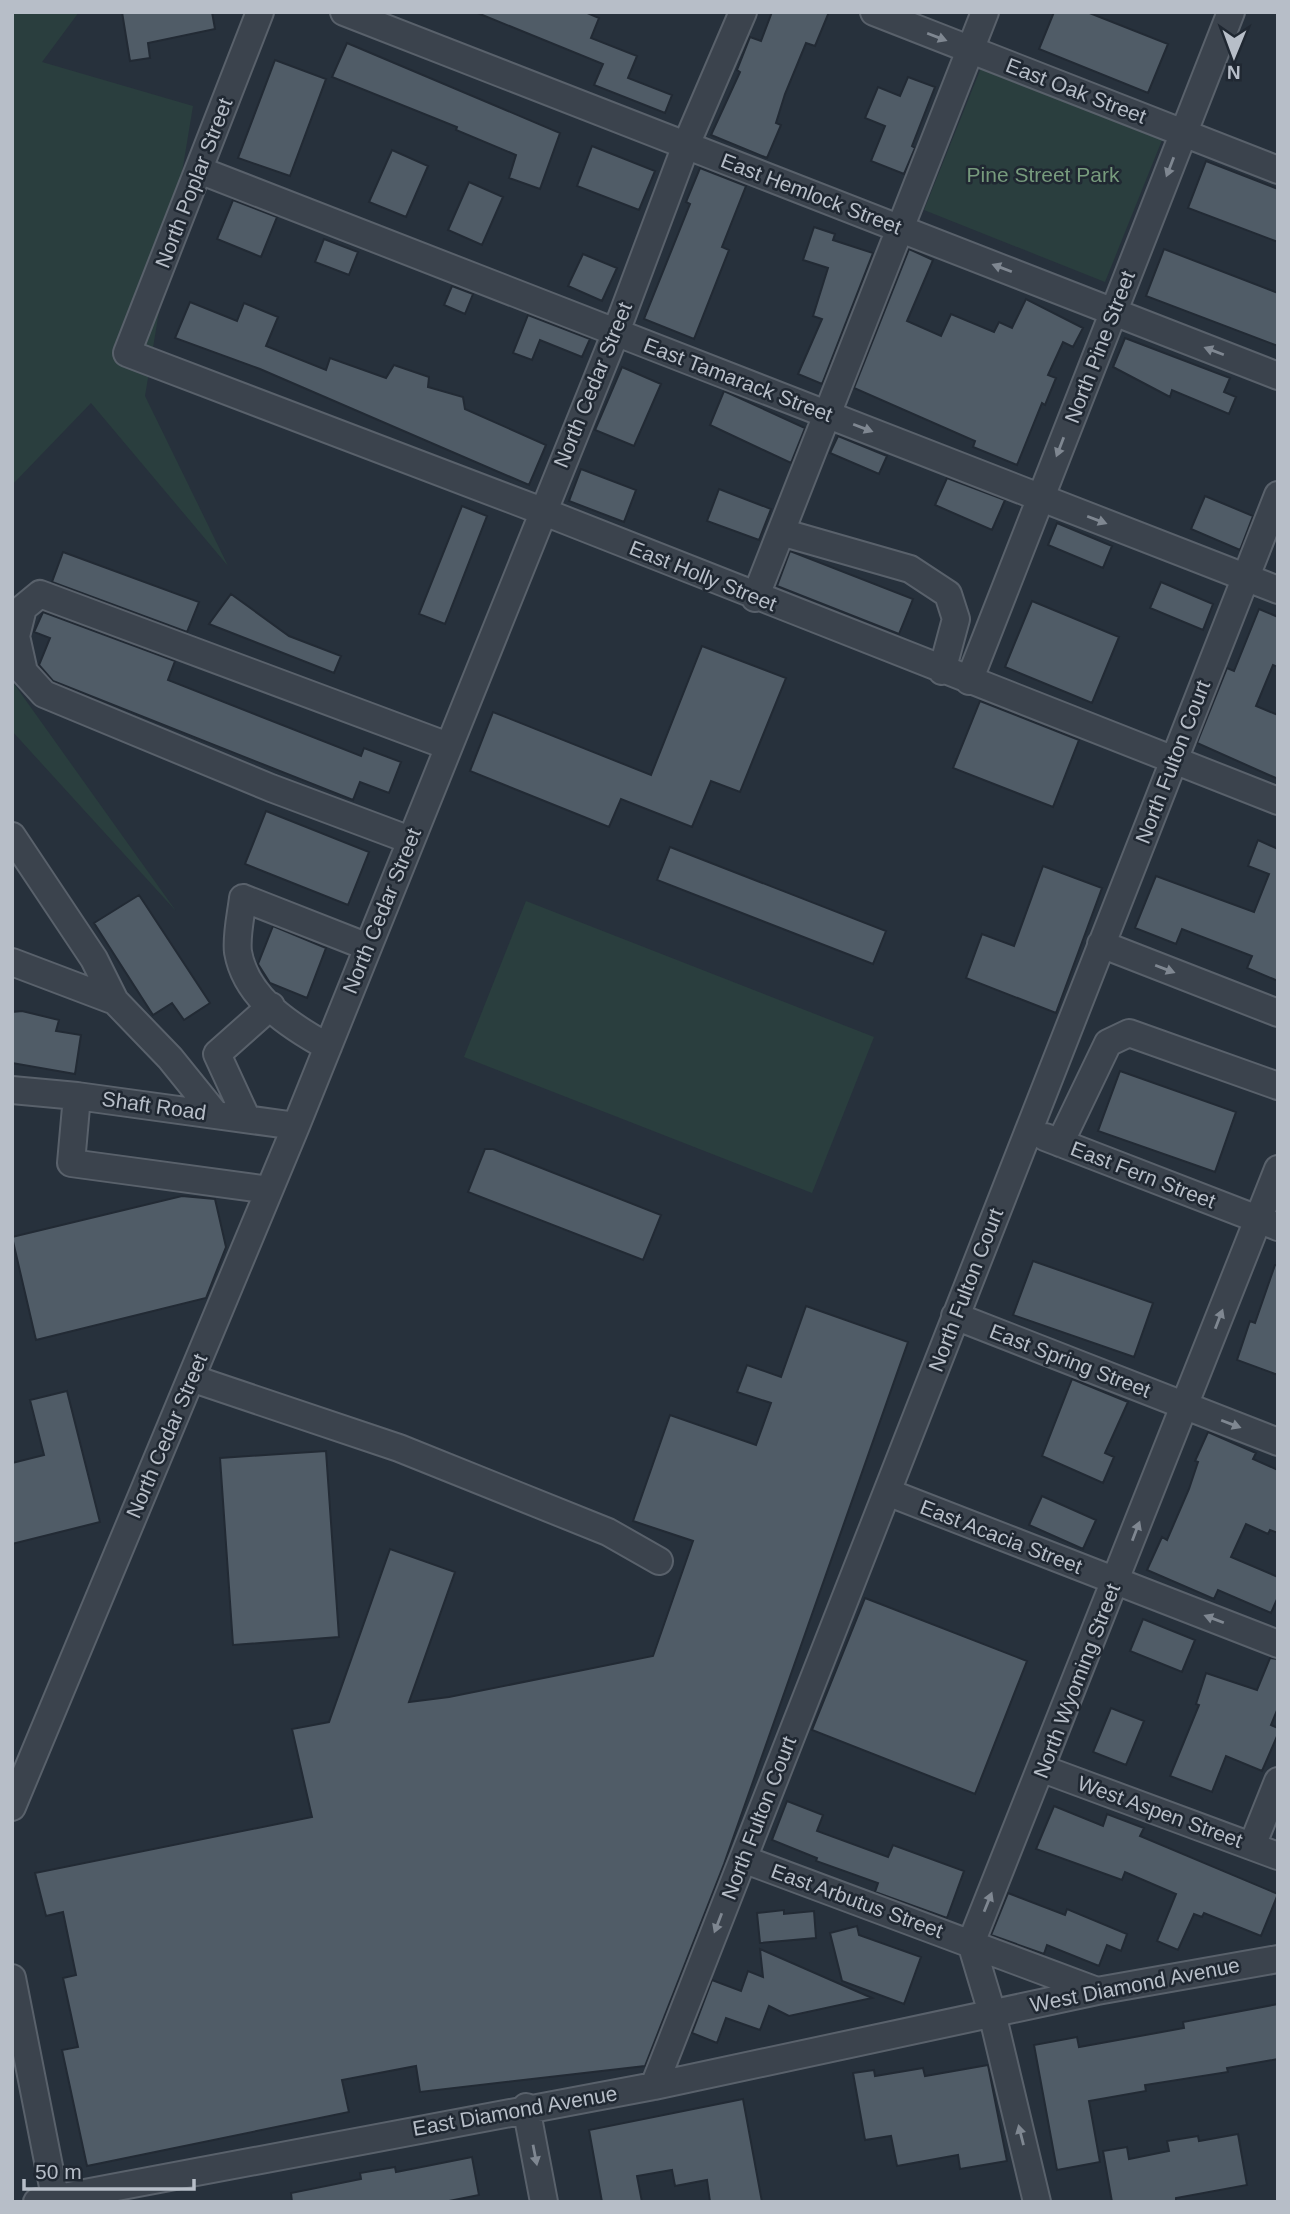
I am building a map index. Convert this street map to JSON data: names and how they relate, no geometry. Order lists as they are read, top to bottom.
{
  "streets": {
    "street": [
      "East Oak Street",
      "North Poplar Street",
      "East Hemlock Street",
      "North Pine Street",
      "East Tamarack Street",
      "North Cedar Street",
      "East Holly Street",
      "North Fulton Court",
      "Shaft Road",
      "East Fern Street",
      "East Spring Street",
      "East Acacia Street",
      "North Wyoming Street",
      "West Aspen Street",
      "East Arbutus Street",
      "West Diamond Avenue",
      "East Diamond Avenue"
    ]
  },
  "crossings": [
    ["East Oak Street", "North Pine Street"],
    ["North Poplar Street", "East Tamarack Street"],
    ["North Poplar Street", "East Holly Street"],
    ["East Hemlock Street", "North Pine Street"],
    ["East Hemlock Street", "North Cedar Street"],
    ["North Pine Street", "East Tamarack Street"],
    ["North Pine Street", "East Holly Street"],
    ["East Tamarack Street", "North Cedar Street"],
    ["East Tamarack Street", "North Fulton Court"],
    ["North Cedar Street", "East Holly Street"],
    ["North Cedar Street", "Shaft Road"],
    ["East Holly Street", "North Fulton Court"],
    ["North Fulton Court", "East Fern Street"],
    ["North Fulton Court", "East Spring Street"],
    ["North Fulton Court", "East Acacia Street"],
    ["North Fulton Court", "East Arbutus Street"],
    ["North Fulton Court", "East Diamond Avenue"],
    ["East Fern Street", "North Wyoming Street"],
    ["East Spring Street", "North Wyoming Street"],
    ["East Acacia Street", "North Wyoming Street"],
    ["North Wyoming Street", "West Aspen Street"],
    ["North Wyoming Street", "East Arbutus Street"],
    ["East Arbutus Street", "West Diamond Avenue"],
    ["West Diamond Avenue", "East Diamond Avenue"]
  ],
  "one_way": [
    "East Hemlock Street",
    "East Tamarack Street",
    "East Acacia Street",
    "North Wyoming Street"
  ],
  "parks": ["Pine Street Park"],
  "scale_bar": "50 m",
  "north": "bottom"
}
